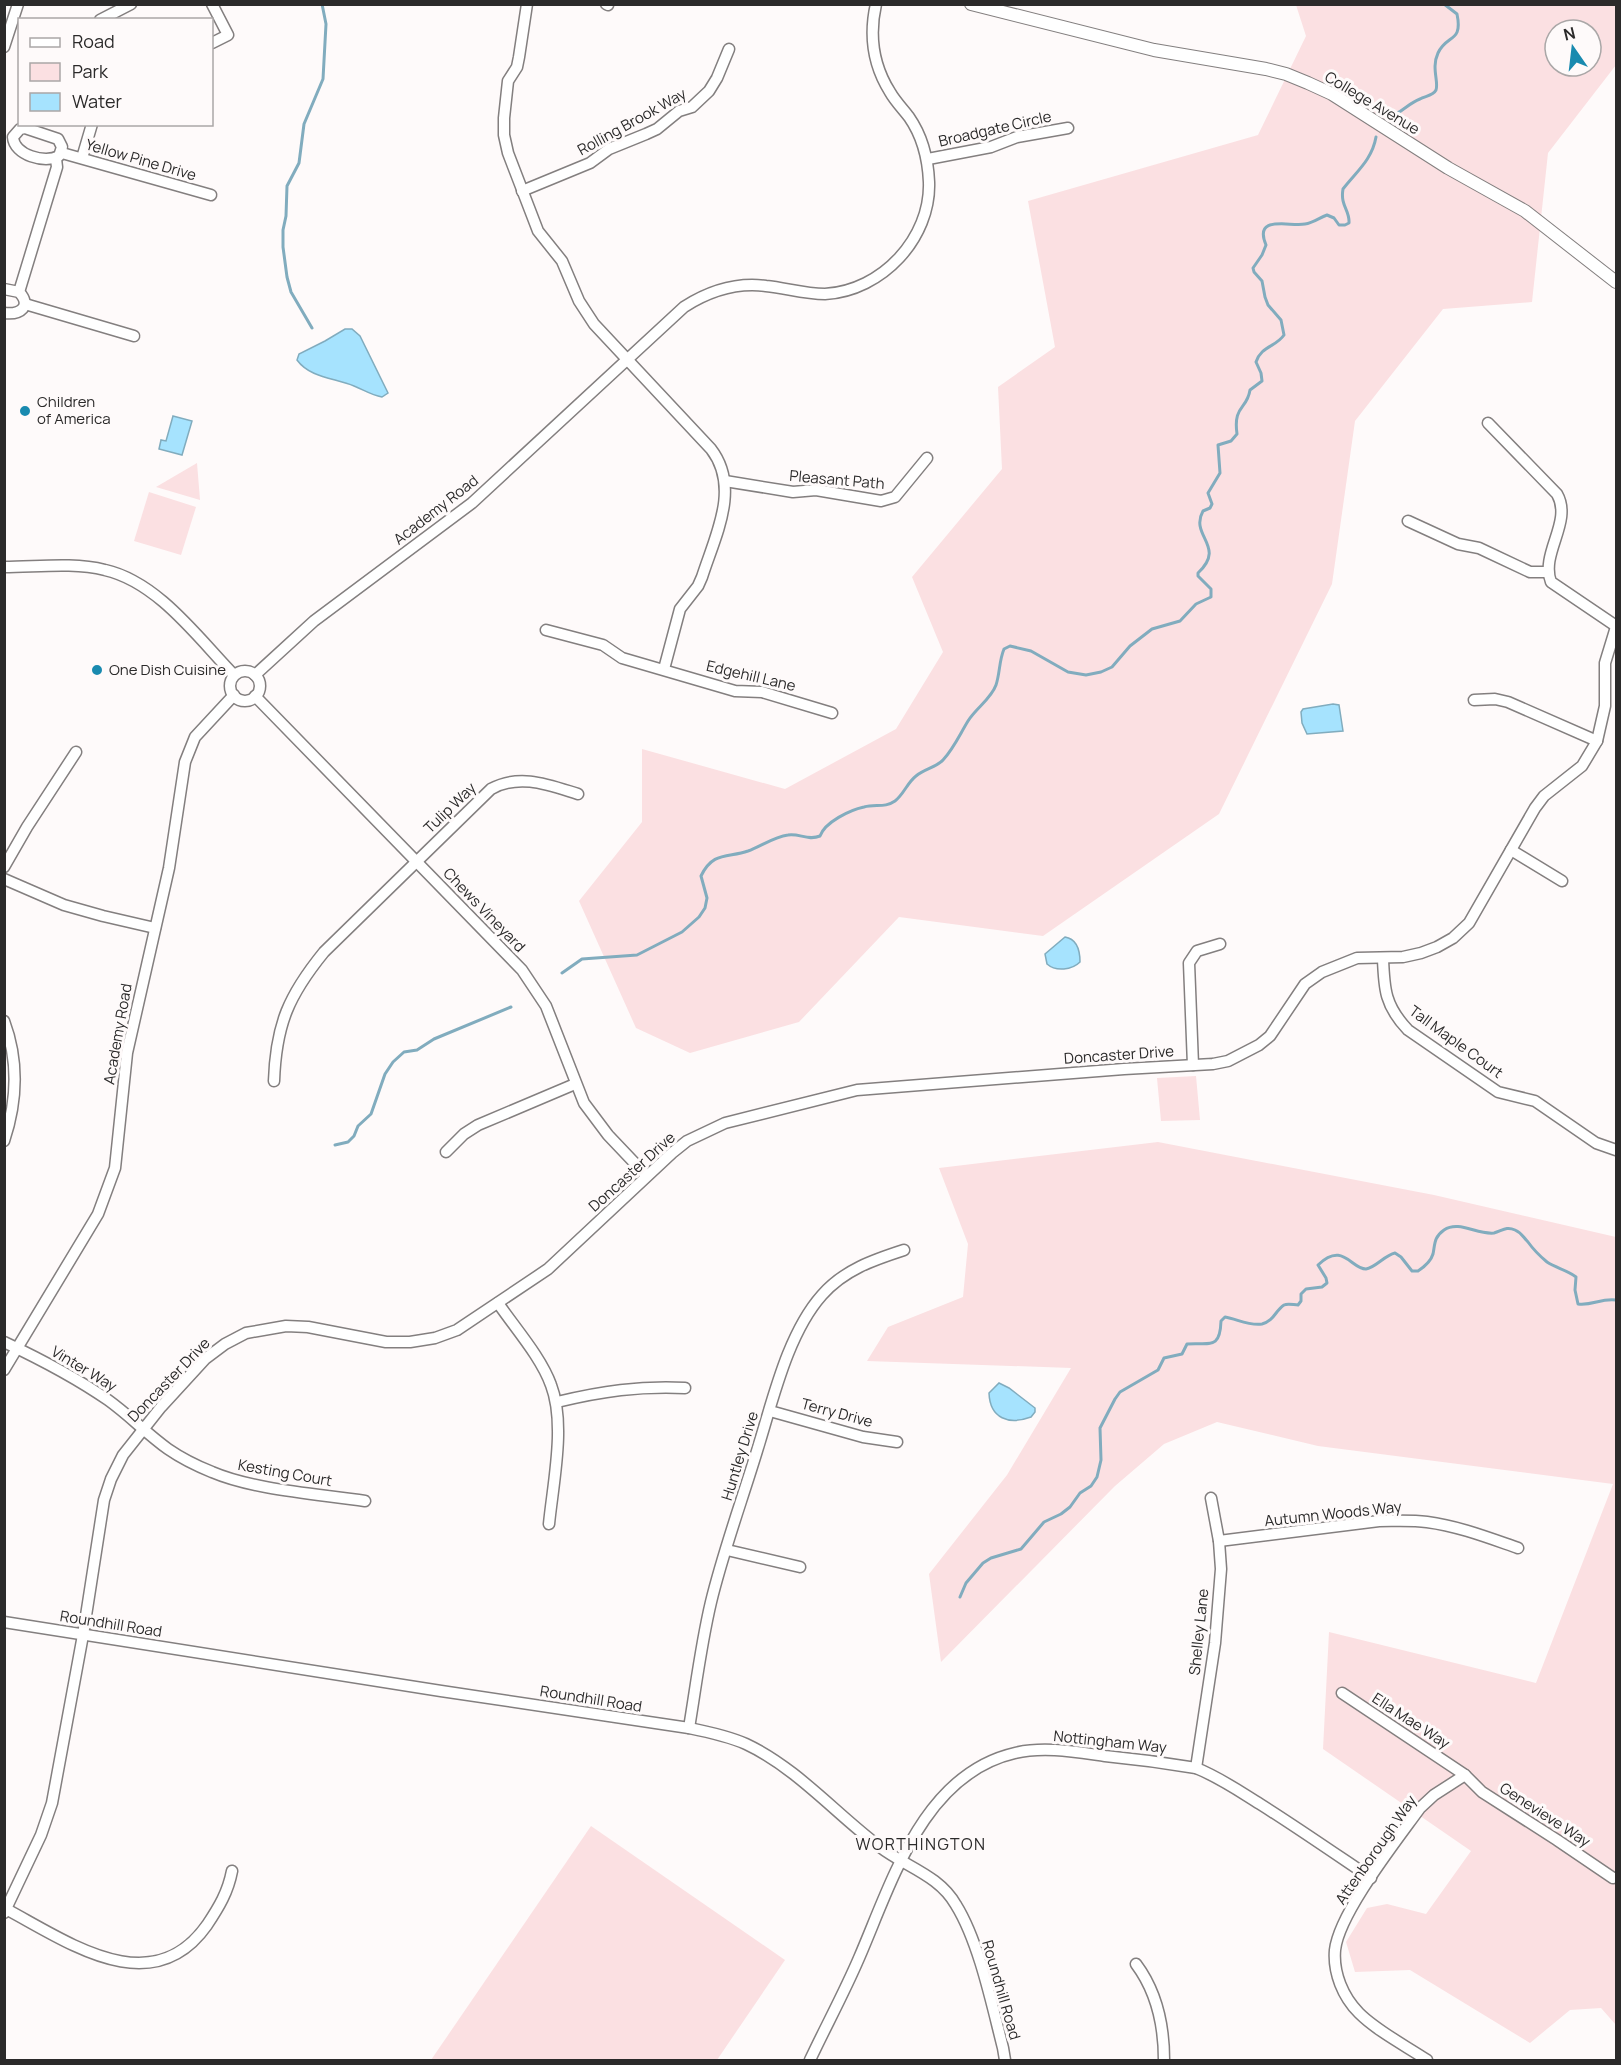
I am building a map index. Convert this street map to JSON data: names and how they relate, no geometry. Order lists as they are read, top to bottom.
{
  "streets": {
    "street": [
      "College Avenue",
      "Rolling Brook Way",
      "Broadgate Circle",
      "Yellow Pine Drive",
      "Pleasant Path",
      "Academy Road",
      "Edgehill Lane",
      "Tulip Way",
      "Chews Vineyard",
      "Tall Maple Court",
      "Doncaster Drive",
      "Vinter Way",
      "Terry Drive",
      "Huntley Drive",
      "Kesting Court",
      "Autumn Woods Way",
      "Roundhill Road",
      "Shelley Lane",
      "Ella Mae Way",
      "Nottingham Way",
      "Genevieve Way",
      "Attenborough Way"
    ]
  },
  "crossings": [
    ["Broadgate Circle", "Academy Road"],
    ["Academy Road", "Chews Vineyard"],
    ["Academy Road", "Vinter Way"],
    ["Tulip Way", "Chews Vineyard"],
    ["Chews Vineyard", "Doncaster Drive"],
    ["Tall Maple Court", "Doncaster Drive"],
    ["Doncaster Drive", "Vinter Way"],
    ["Doncaster Drive", "Kesting Court"],
    ["Doncaster Drive", "Roundhill Road"],
    ["Vinter Way", "Kesting Court"],
    ["Terry Drive", "Huntley Drive"],
    ["Huntley Drive", "Roundhill Road"],
    ["Autumn Woods Way", "Shelley Lane"],
    ["Roundhill Road", "Nottingham Way"],
    ["Shelley Lane", "Nottingham Way"],
    ["Ella Mae Way", "Genevieve Way"],
    ["Ella Mae Way", "Attenborough Way"],
    ["Nottingham Way", "Attenborough Way"],
    ["Genevieve Way", "Attenborough Way"]
  ],
  "districts": ["WORTHINGTON"],
  "places": ["Children of America", "One Dish Cuisine"],
  "legend": ["Road", "Park", "Water"],
  "north": "top"
}
